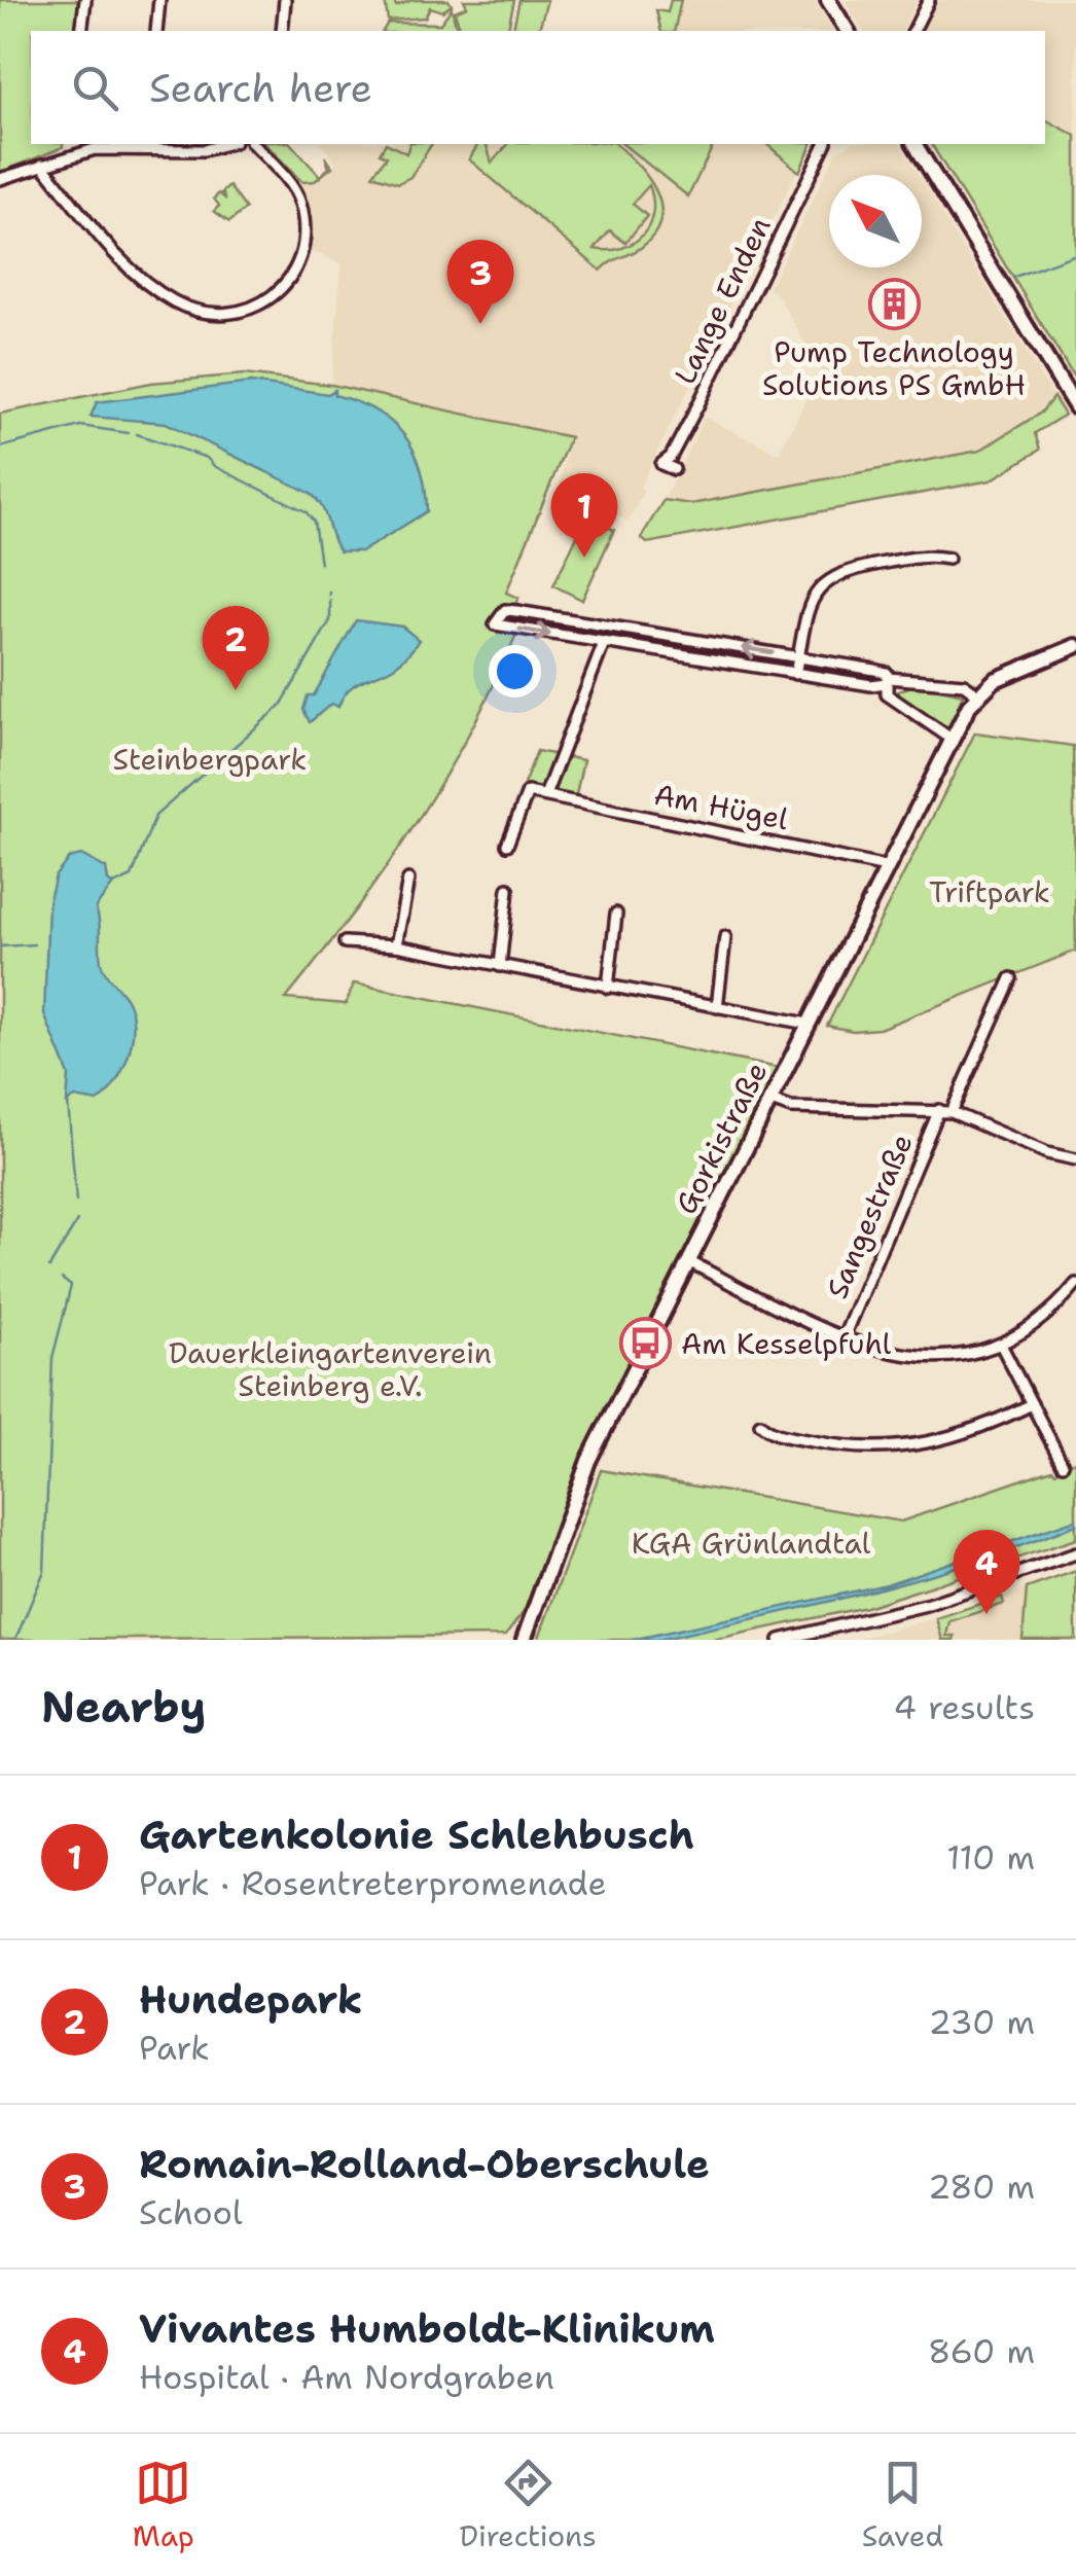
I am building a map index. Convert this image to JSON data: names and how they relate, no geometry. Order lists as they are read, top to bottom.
{
  "streets": {
    "main road": ["Gorkistraße"],
    "street": ["Lange Enden", "Am Hügel", "Sangestraße"]
  },
  "crossings": [
    ["Am Hügel", "Gorkistraße"]
  ],
  "parks": [
    "Steinbergpark",
    "Triftpark",
    "Dauerkleingartenverein Steinberg e.V.",
    "KGA Grünlandtal"
  ],
  "places": {
    "building": ["Pump Technology Solutions PS GmbH"],
    "bus stop": ["Am Kesselpfuhl"]
  },
  "north": "top left",
  "page": {
    "search": "Search here",
    "pins": [
      "3",
      "1",
      "2",
      "4"
    ],
    "heading": ["Nearby", "4 results"],
    "list": [
      {
        "mark": "1",
        "name": "Gartenkolonie Schlehbusch",
        "note": "Park · Rosentreterpromenade",
        "value": "110 m"
      },
      {
        "mark": "2",
        "name": "Hundepark",
        "note": "Park",
        "value": "230 m"
      },
      {
        "mark": "3",
        "name": "Romain-Rolland-Oberschule",
        "note": "School",
        "value": "280 m"
      },
      {
        "mark": "4",
        "name": "Vivantes Humboldt-Klinikum",
        "note": "Hospital · Am Nordgraben",
        "value": "860 m"
      }
    ],
    "nav": ["Map", "Directions", "Saved"]
  }
}
